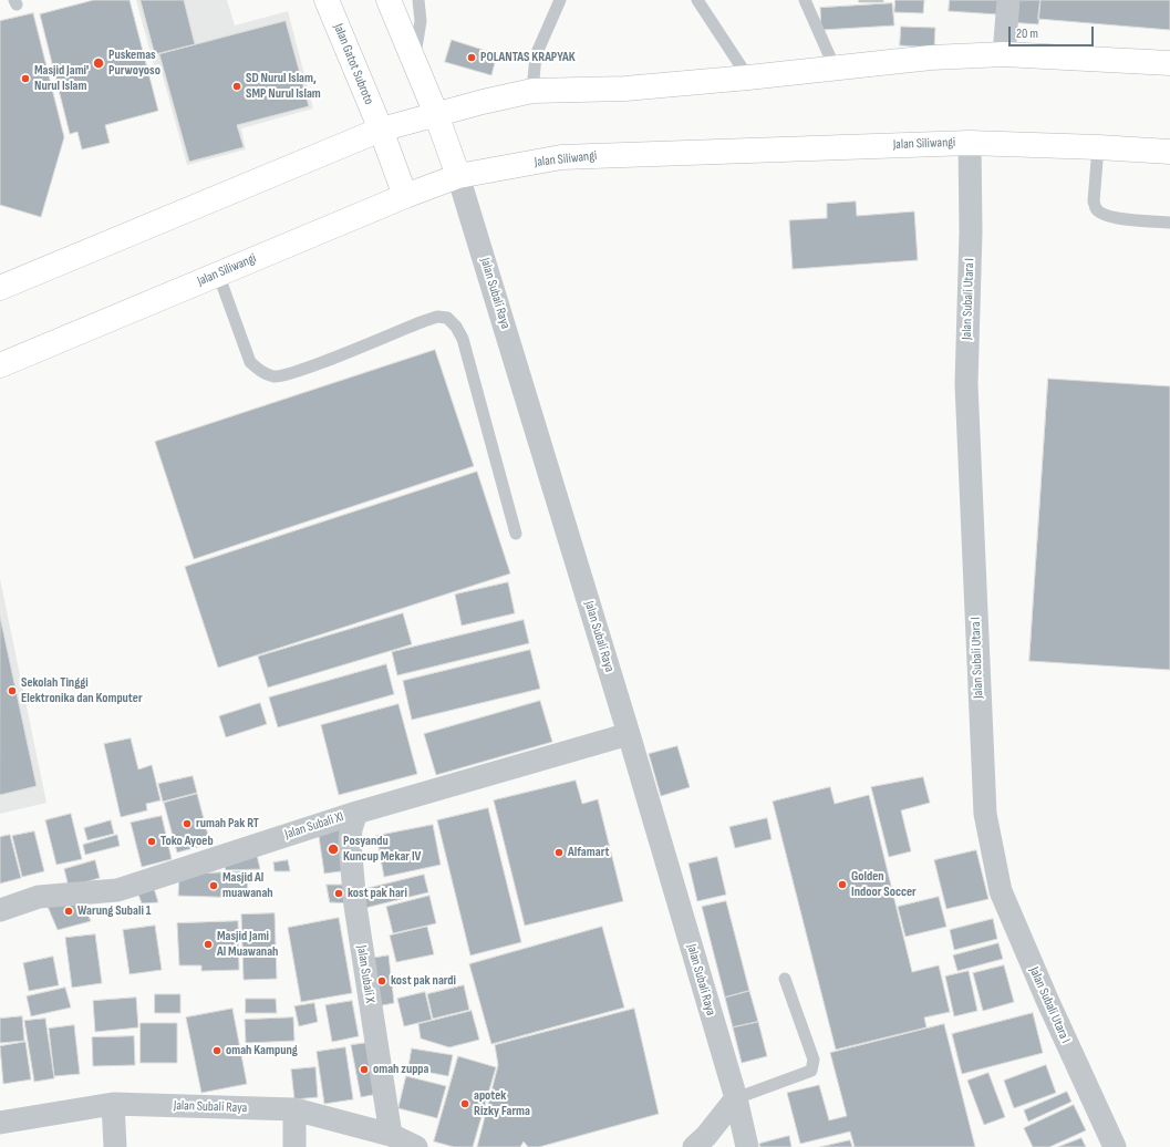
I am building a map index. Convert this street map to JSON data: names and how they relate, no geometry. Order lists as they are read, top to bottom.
{
  "streets": {
    "main road": ["Jalan Gatot Subroto", "Jalan Siliwangi"],
    "street": [
      "Jalan Subali Raya",
      "Jalan Subali Utara I",
      "Jalan Subali XI",
      "Jalan Subali X"
    ]
  },
  "crossings": [
    ["Jalan Gatot Subroto", "Jalan Siliwangi"],
    ["Jalan Siliwangi", "Jalan Subali Raya"],
    ["Jalan Siliwangi", "Jalan Subali Utara I"],
    ["Jalan Subali Raya", "Jalan Subali XI"],
    ["Jalan Subali Raya", "Jalan Subali X"],
    ["Jalan Subali XI", "Jalan Subali X"]
  ],
  "places": [
    "POLANTAS KRAPYAK",
    "Puskemas Purwoyoso",
    "Masjid Jami' Nurul Islam",
    "SD Nurul Islam, SMP Nurul Islam",
    "Sekolah Tinggi Elektronika dan Komputer",
    "rumah Pak RT",
    "Toko Ayoeb",
    "Posyandu Kuncup Mekar IV",
    "Alfamart",
    "Golden Indoor Soccer",
    "Masjid Al muawanah",
    "kost pak hari",
    "Warung Subali 1",
    "Masjid Jami Al Muawanah",
    "kost pak nardi",
    "omah Kampung",
    "omah zuppa",
    "apotek Rizky Farma"
  ],
  "scale_bar": "20 m"
}
